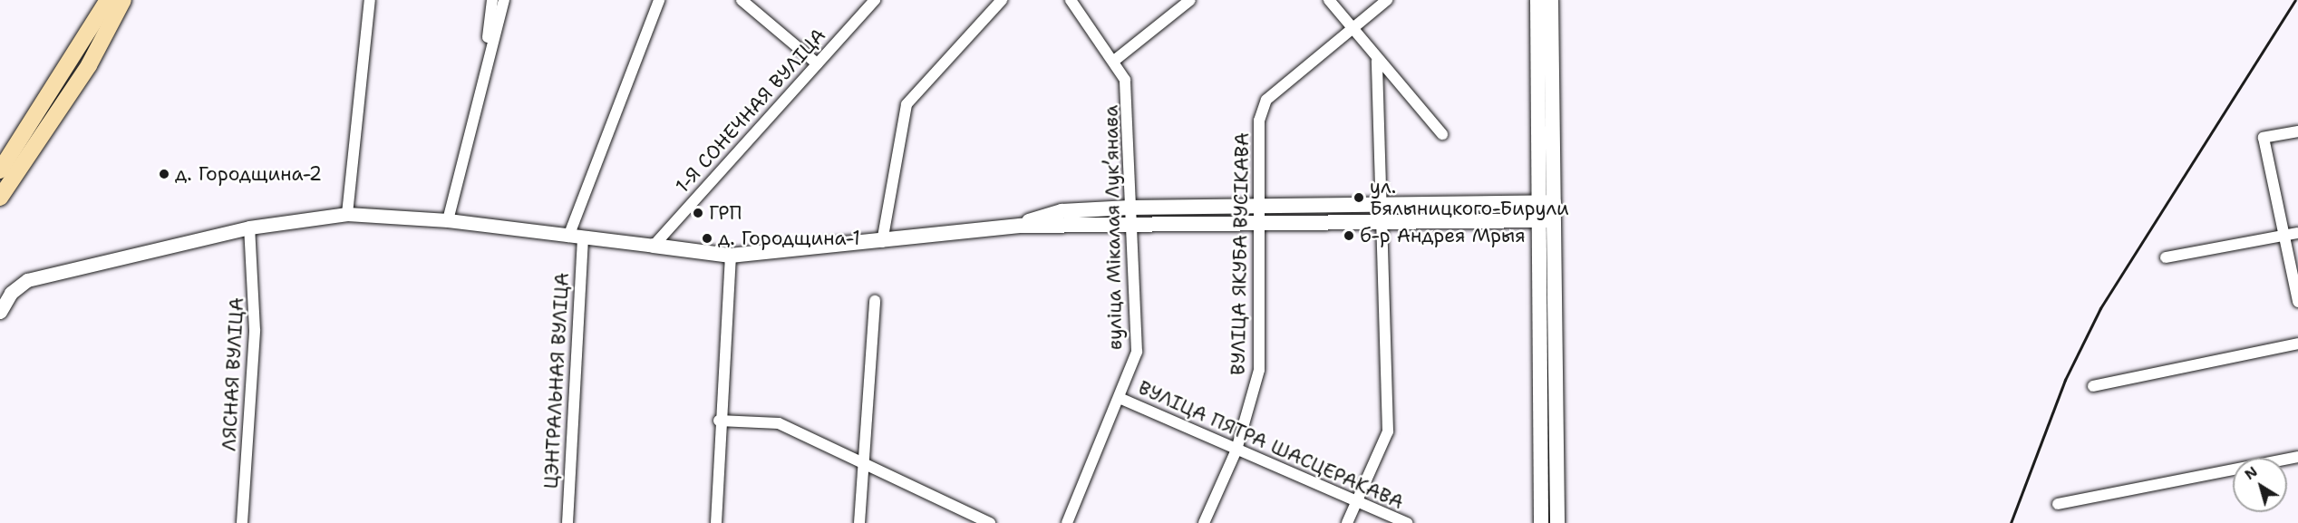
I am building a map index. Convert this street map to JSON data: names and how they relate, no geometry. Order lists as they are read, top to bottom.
{
  "streets": {
    "street": [
      "1-Я СОНЕЧНАЯ ВУЛІЦА",
      "вуліца Мікалая Лукʼянава",
      "ВУЛІЦА ЯКУБА ВУСІКАВА",
      "ЛЯСНАЯ ВУЛІЦА",
      "ЦЭНТРАЛЬНАЯ ВУЛІЦА",
      "ВУЛІЦА ПЯТРА ШАСЦЕРАКАВА"
    ]
  },
  "crossings": [
    ["вуліца Мікалая Лукʼянава", "ВУЛІЦА ПЯТРА ШАСЦЕРАКАВА"],
    ["ВУЛІЦА ЯКУБА ВУСІКАВА", "ВУЛІЦА ПЯТРА ШАСЦЕРАКАВА"]
  ],
  "places": [
    "д. Городщина-2",
    "ул. Бялыницкого-Бирули",
    "ГРП",
    "б-р Андрея Мрыя",
    "д. Городщина-1"
  ],
  "north": "top left"
}
